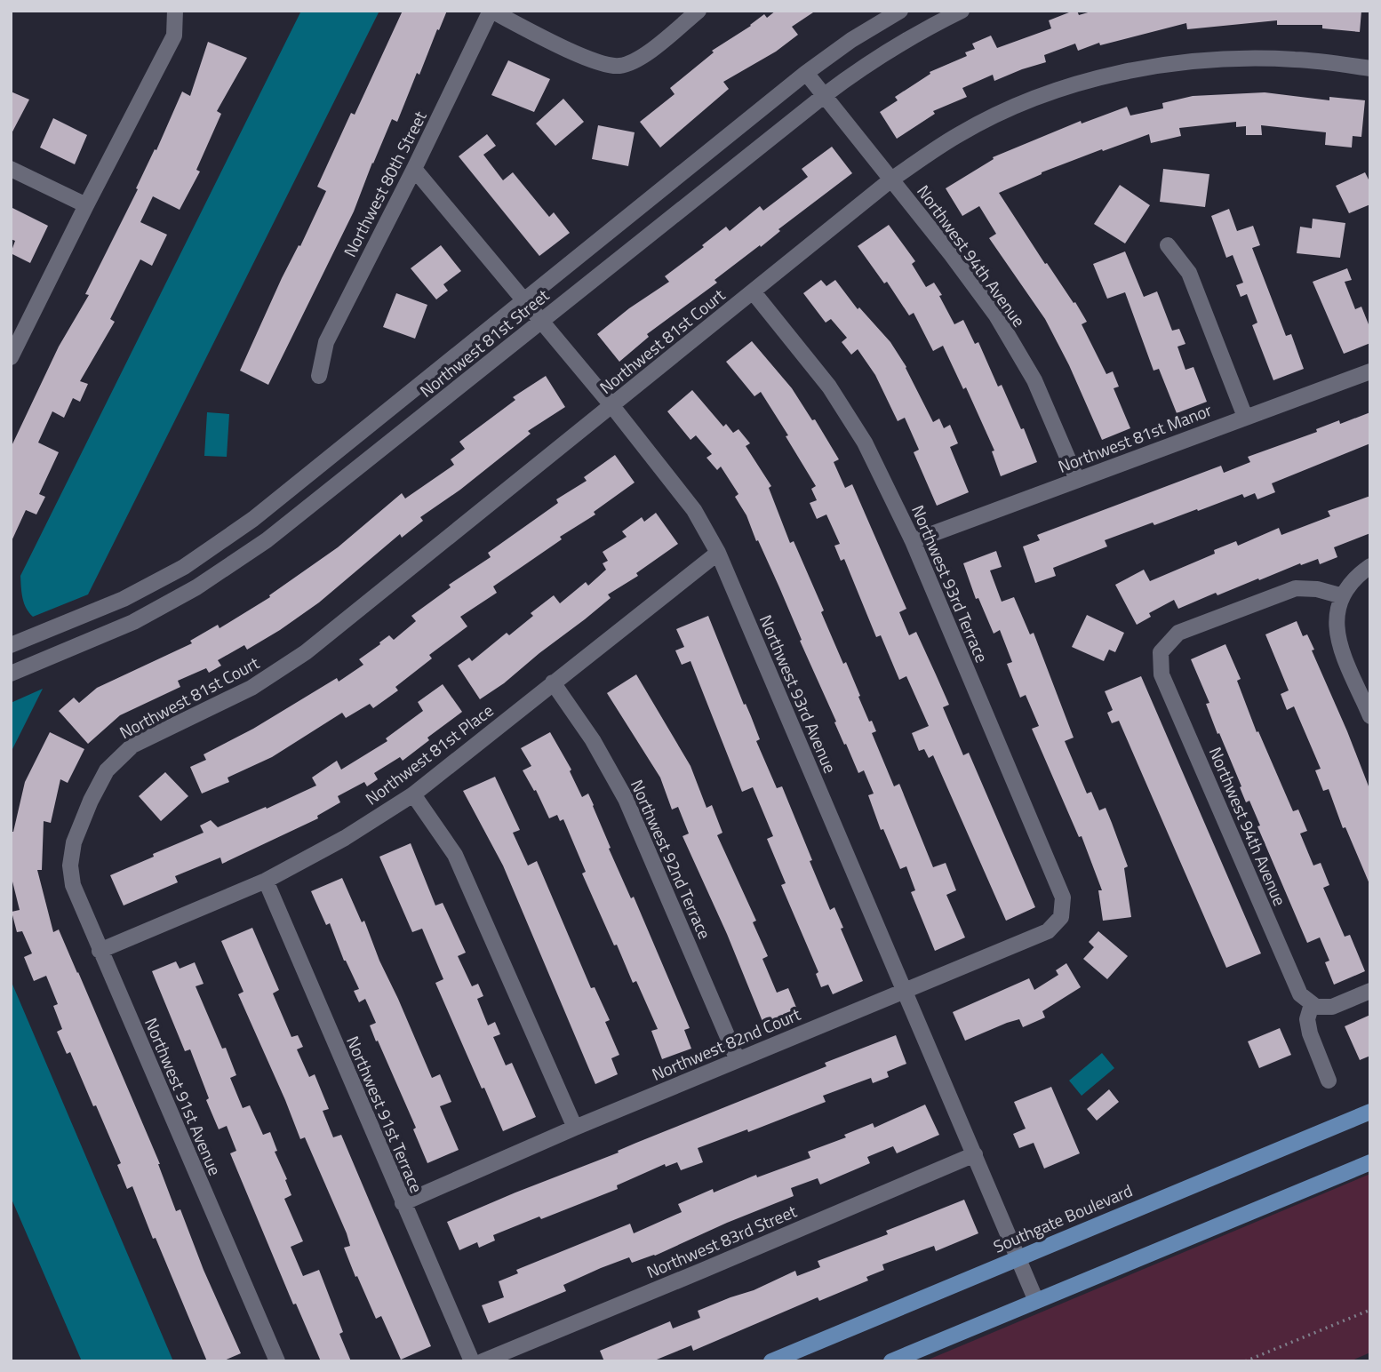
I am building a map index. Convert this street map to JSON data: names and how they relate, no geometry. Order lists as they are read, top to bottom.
{
  "streets": {
    "main road": ["Southgate Boulevard"],
    "street": [
      "Northwest 80th Street",
      "Northwest 94th Avenue",
      "Northwest 81st Court",
      "Northwest 81st Street",
      "Northwest 81st Manor",
      "Northwest 93rd Terrace",
      "Northwest 93rd Avenue",
      "Northwest 81st Place",
      "Northwest 92nd Terrace",
      "Northwest 82nd Court",
      "Northwest 91st Avenue",
      "Northwest 91st Terrace",
      "Northwest 83rd Street"
    ]
  },
  "crossings": [
    ["Northwest 80th Street", "Northwest 93rd Avenue"],
    ["Northwest 94th Avenue", "Northwest 81st Court"],
    ["Northwest 94th Avenue", "Northwest 81st Street"],
    ["Northwest 94th Avenue", "Northwest 81st Manor"],
    ["Northwest 81st Court", "Northwest 93rd Terrace"],
    ["Northwest 81st Court", "Northwest 93rd Avenue"],
    ["Northwest 81st Court", "Northwest 91st Avenue"],
    ["Northwest 81st Street", "Northwest 93rd Avenue"],
    ["Northwest 81st Manor", "Northwest 93rd Terrace"],
    ["Northwest 93rd Terrace", "Northwest 82nd Court"],
    ["Northwest 93rd Avenue", "Northwest 81st Place"],
    ["Northwest 93rd Avenue", "Northwest 82nd Court"],
    ["Northwest 93rd Avenue", "Southgate Boulevard"],
    ["Northwest 93rd Avenue", "Northwest 83rd Street"],
    ["Northwest 81st Place", "Northwest 92nd Terrace"],
    ["Northwest 81st Place", "Northwest 91st Avenue"],
    ["Northwest 81st Place", "Northwest 91st Terrace"],
    ["Northwest 92nd Terrace", "Northwest 82nd Court"],
    ["Northwest 82nd Court", "Northwest 91st Terrace"]
  ]
}
